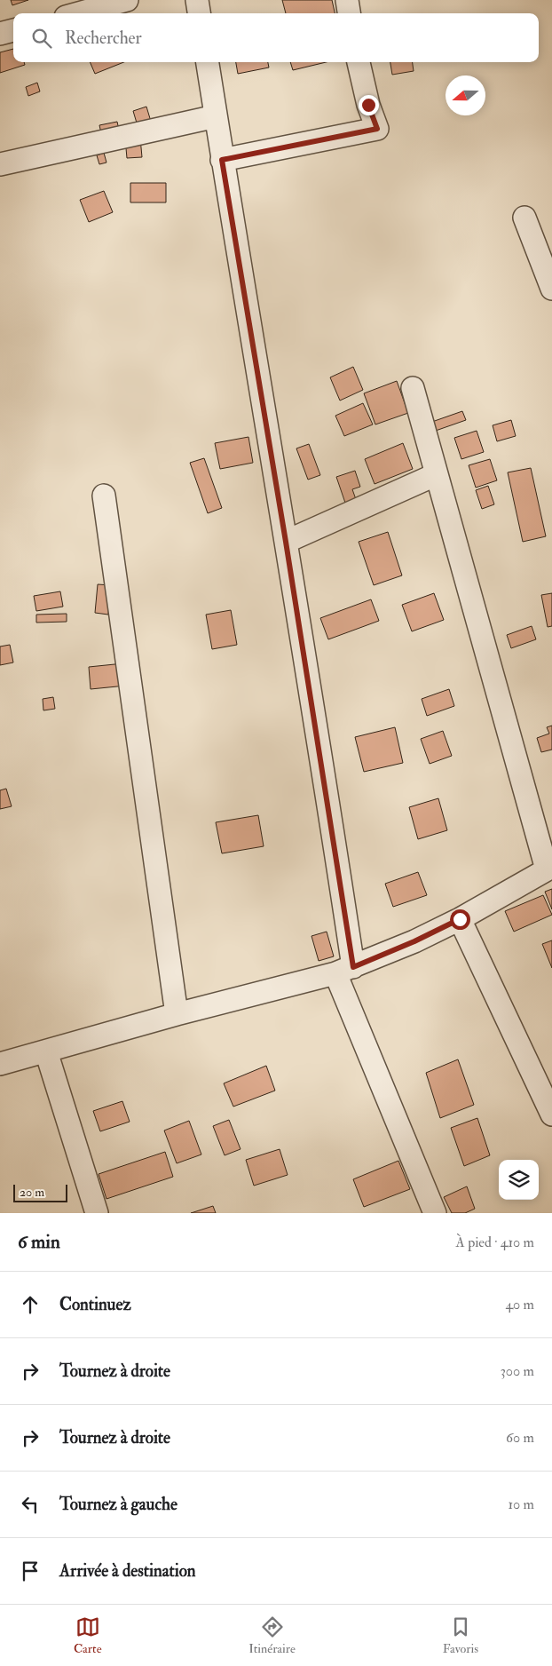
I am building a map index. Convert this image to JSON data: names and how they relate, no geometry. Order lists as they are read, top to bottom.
{
  "scale_bar": "20 m",
  "north": "left",
  "page": {
    "search": "Rechercher",
    "scale": "20 m",
    "heading": ["6 min", "À pied · 410 m"],
    "list": [
      ["Continuez", "40 m"],
      ["Tournez à droite", "300 m"],
      ["Tournez à droite", "60 m"],
      ["Tournez à gauche", "10 m"],
      "Arrivée à destination"
    ],
    "nav": ["Carte", "Itinéraire", "Favoris"]
  }
}
